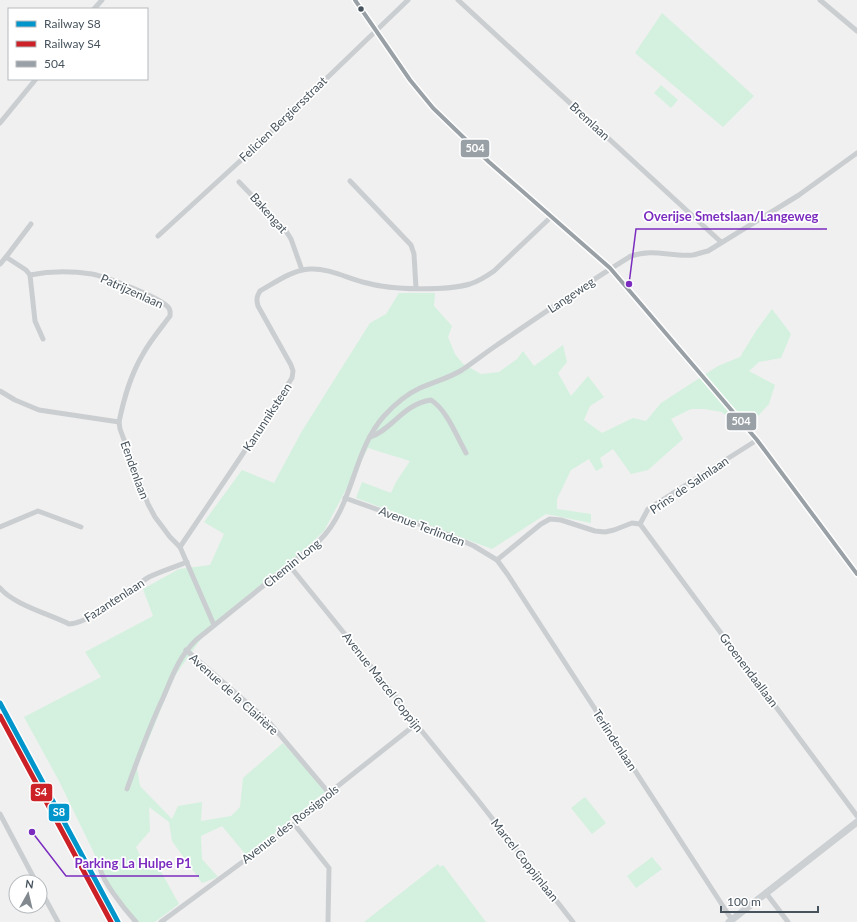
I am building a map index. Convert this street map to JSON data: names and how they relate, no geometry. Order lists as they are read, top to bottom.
{
  "streets": {
    "street": [
      "Felicien Bergiersstraat",
      "Bremlaan",
      "Bakengat",
      "Patrijzenlaan",
      "Langeweg",
      "Kanunniksteen",
      "Eendenlaan",
      "Prins de Salmlaan",
      "Avenue Terlinden",
      "Chemin Long",
      "Fazantenlaan",
      "Groenendaallaan",
      "Avenue Marcel Coppijn",
      "Avenue de la Clairière",
      "Terlindenlaan",
      "Avenue des Rossignols",
      "Marcel Coppijnlaan"
    ]
  },
  "crossings": [
    ["Bremlaan", "Langeweg"],
    ["Bakengat", "Kanunniksteen"],
    ["Patrijzenlaan", "Eendenlaan"],
    ["Langeweg", "Chemin Long"],
    ["Kanunniksteen", "Eendenlaan"],
    ["Eendenlaan", "Chemin Long"],
    ["Eendenlaan", "Fazantenlaan"],
    ["Prins de Salmlaan", "Avenue Terlinden"],
    ["Prins de Salmlaan", "Groenendaallaan"],
    ["Prins de Salmlaan", "Terlindenlaan"],
    ["Avenue Terlinden", "Chemin Long"],
    ["Avenue Terlinden", "Terlindenlaan"],
    ["Chemin Long", "Avenue Marcel Coppijn"],
    ["Chemin Long", "Avenue de la Clairière"],
    ["Avenue Marcel Coppijn", "Avenue des Rossignols"],
    ["Avenue Marcel Coppijn", "Marcel Coppijnlaan"],
    ["Avenue de la Clairière", "Avenue des Rossignols"]
  ],
  "places": ["Overijse Smetslaan/Langeweg", "Parking La Hulpe P1"],
  "lines": ["transit line 504", "rail line S8", "rail line S4"],
  "legend": ["Railway S8", "Railway S4", "504"],
  "scale_bar": "100 m",
  "north": "top"
}
